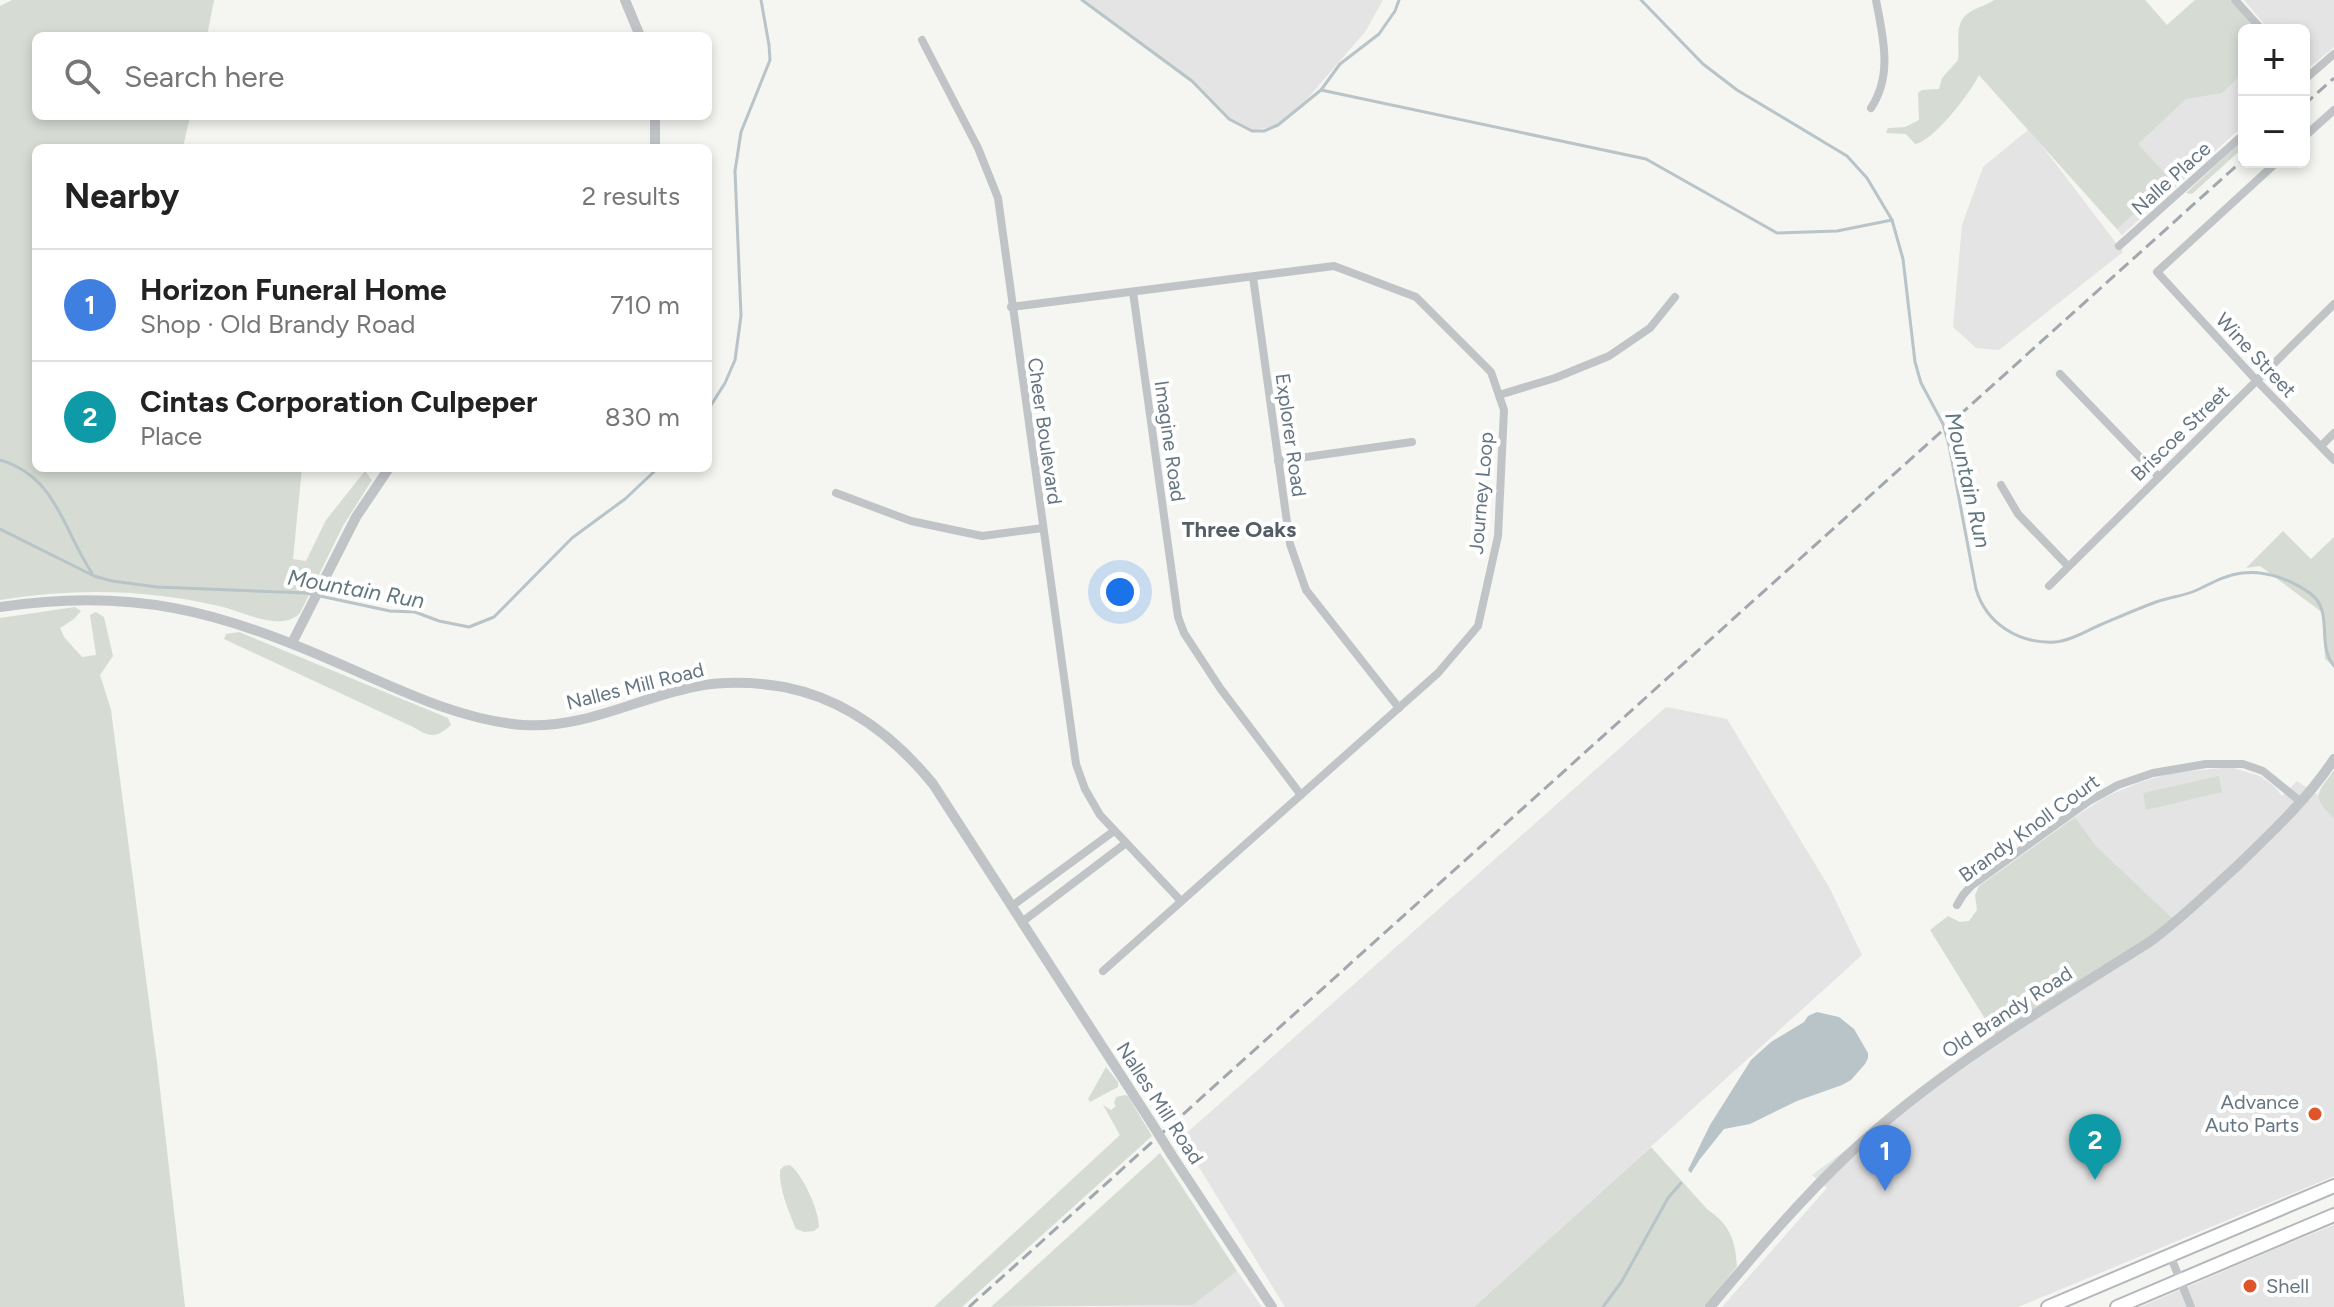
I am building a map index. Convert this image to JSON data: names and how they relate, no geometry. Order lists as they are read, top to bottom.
{
  "streets": {
    "street": [
      "Nalle Place",
      "Wine Street",
      "Cheer Boulevard",
      "Briscoe Street",
      "Explorer Road",
      "Imagine Road",
      "Journey Loop",
      "Nalles Mill Road",
      "Brandy Knoll Court",
      "Old Brandy Road"
    ]
  },
  "crossings": [
    ["Wine Street", "Briscoe Street"],
    ["Cheer Boulevard", "Journey Loop"],
    ["Explorer Road", "Journey Loop"],
    ["Imagine Road", "Journey Loop"],
    ["Brandy Knoll Court", "Old Brandy Road"]
  ],
  "districts": ["Three Oaks"],
  "water": ["Mountain Run"],
  "places": ["Advance Auto Parts", "Shell"],
  "page": {
    "map_buttons": ["+", "−"],
    "search": "Search here",
    "heading": ["Nearby", "2 results"],
    "list": [
      {
        "mark": "1",
        "name": "Horizon Funeral Home",
        "note": "Shop · Old Brandy Road",
        "value": "710 m"
      },
      {
        "mark": "2",
        "name": "Cintas Corporation Culpeper",
        "note": "Place",
        "value": "830 m"
      }
    ],
    "pins": ["2", "1"]
  }
}
